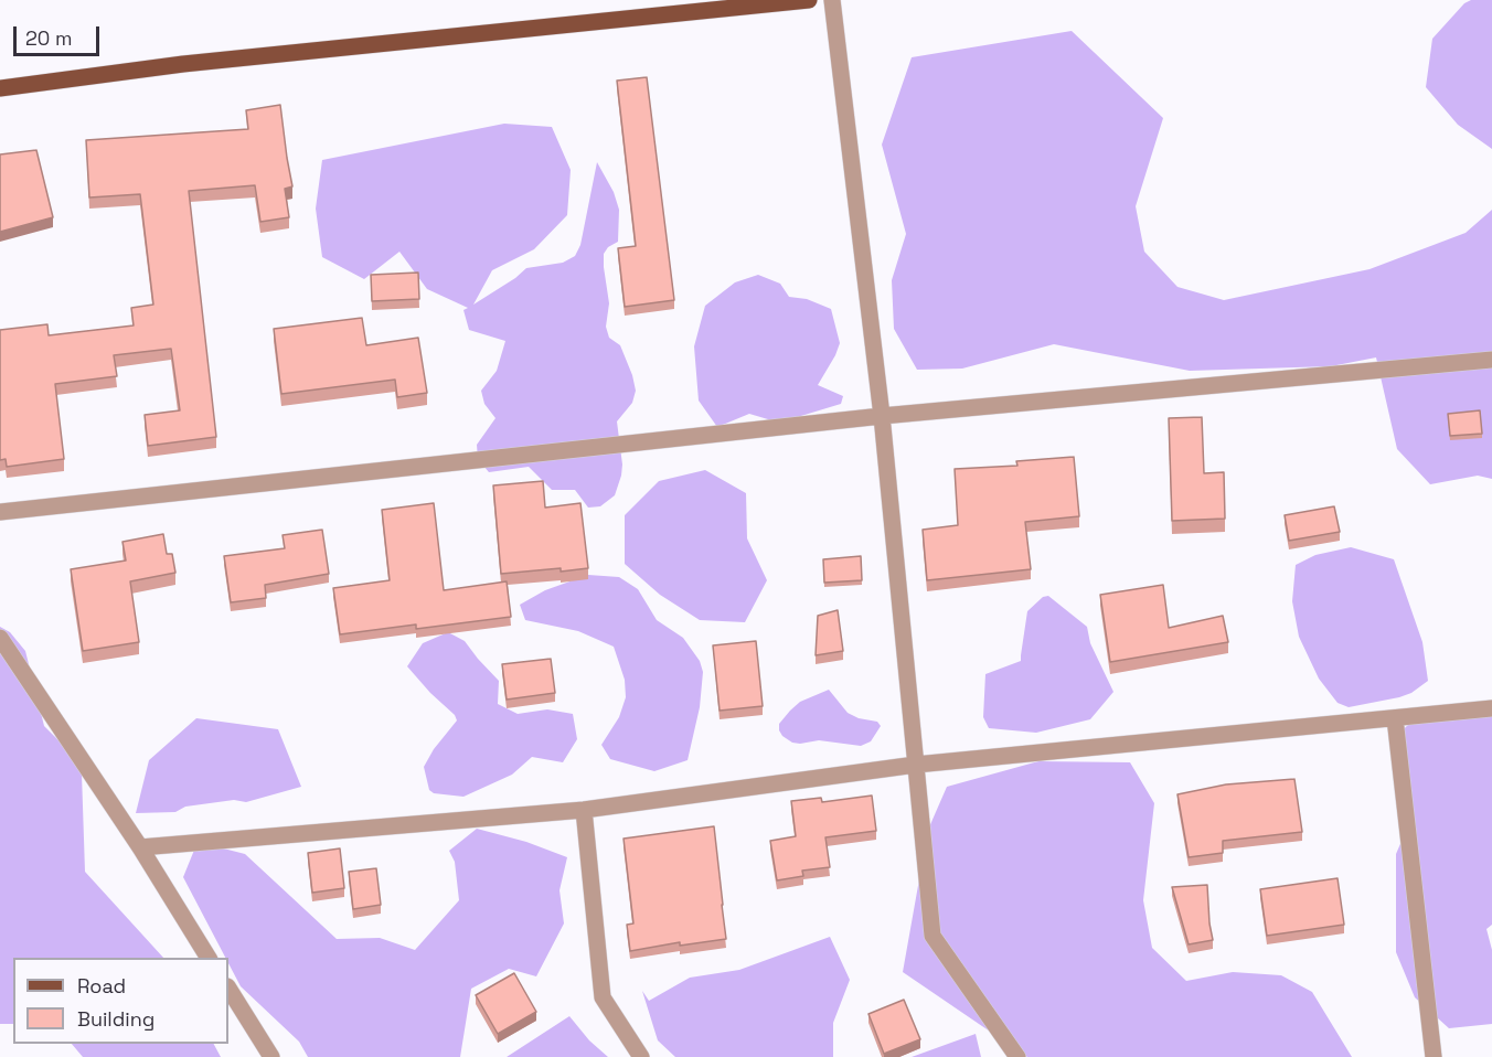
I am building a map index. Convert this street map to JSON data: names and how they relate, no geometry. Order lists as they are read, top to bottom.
{
  "legend": ["Road", "Building"],
  "scale_bar": "20 m"
}
